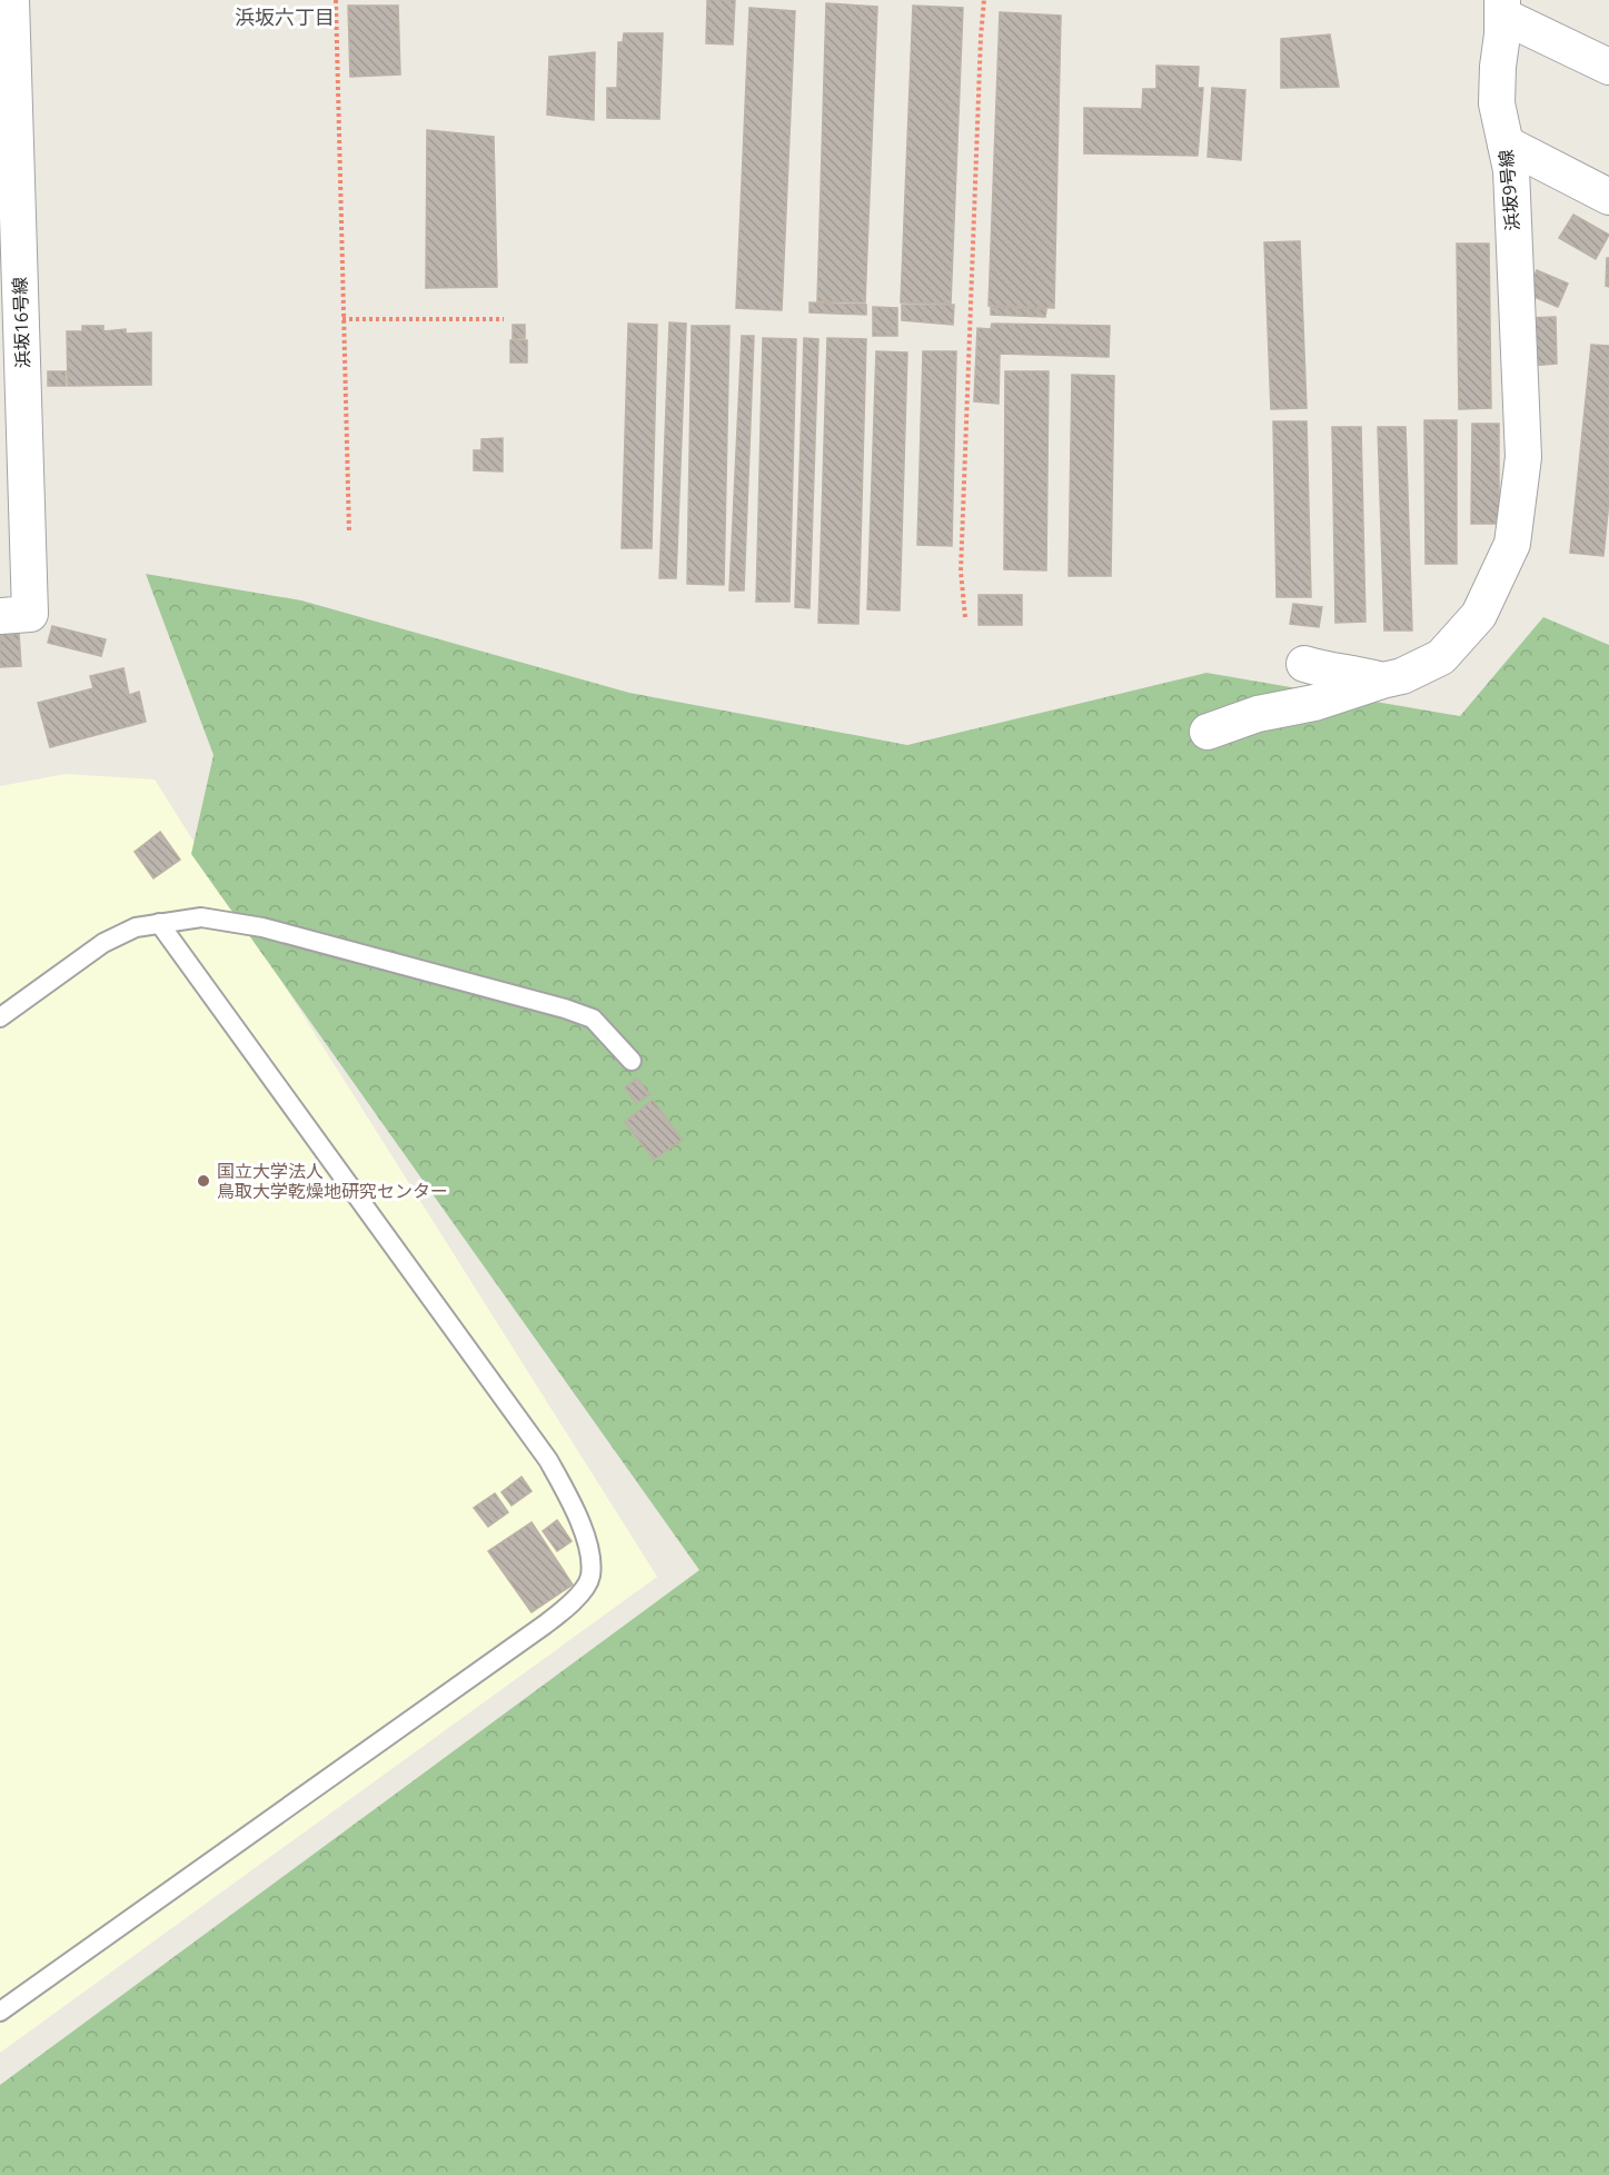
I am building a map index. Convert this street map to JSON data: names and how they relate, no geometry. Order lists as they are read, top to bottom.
{
  "streets": {
    "street": ["浜坂9号線", "浜坂16号線"]
  },
  "districts": ["浜坂六丁目"],
  "places": ["国立大学法人 鳥取大学乾燥地研究センター"]
}
